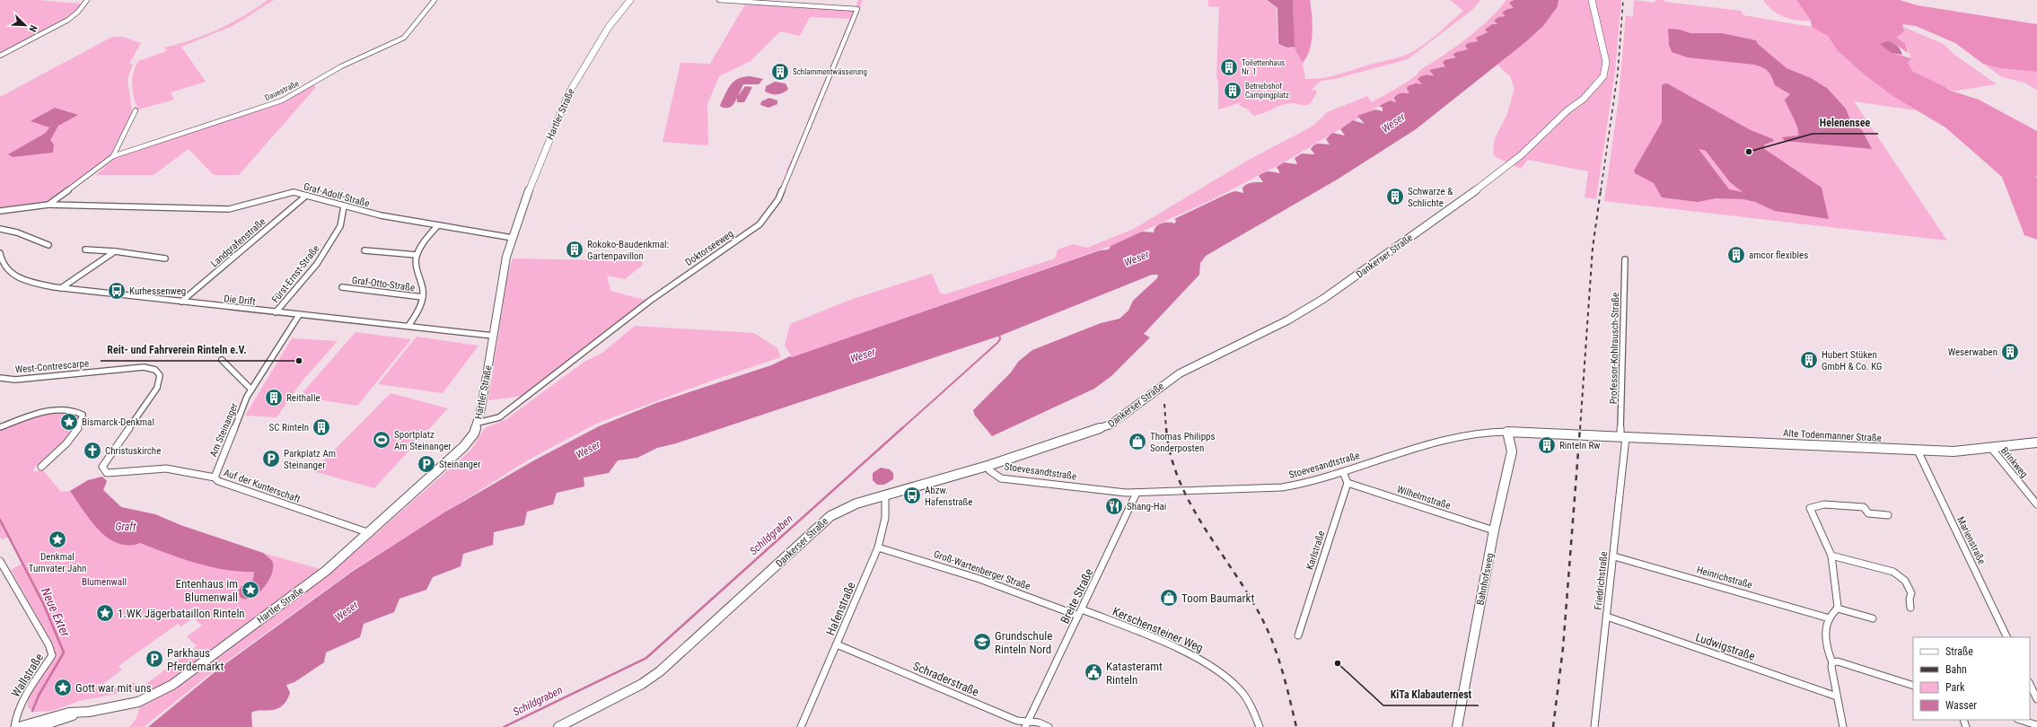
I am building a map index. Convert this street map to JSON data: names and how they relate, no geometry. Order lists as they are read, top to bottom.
{
  "streets": {
    "main road": [
      "Hartler Straße",
      "Dankerser Straße",
      "Alte Todenmanner Straße",
      "Stoevesandtstraße",
      "Bahnhofsweg"
    ],
    "street": [
      "Dauestraße",
      "Graf-Adolf-Straße",
      "Landgrafenstraße",
      "Doktorseeweg",
      "Fürst-Ernst-Straße",
      "Graf-Otto-Straße",
      "Die Drift",
      "Professor-Kohlrausch-Straße",
      "West-Contrescarpe",
      "Am Steinanger",
      "Brinkweg",
      "Auf der Kunterschaft",
      "Wilhelmstraße",
      "Marienstraße",
      "Karlstraße",
      "Groß-Wartenberger Straße",
      "Heinrichstraße",
      "Friedrichstraße",
      "Breite Straße",
      "Hafenstraße",
      "Kerschensteiner Weg",
      "Ludwigstraße",
      "Wallstraße",
      "Schraderstraße"
    ]
  },
  "crossings": [
    ["Dauestraße", "Graf-Adolf-Straße"],
    ["Hartler Straße", "Graf-Adolf-Straße"],
    ["Hartler Straße", "Doktorseeweg"],
    ["Hartler Straße", "Die Drift"],
    ["Hartler Straße", "Auf der Kunterschaft"],
    ["Graf-Adolf-Straße", "Landgrafenstraße"],
    ["Graf-Adolf-Straße", "Fürst-Ernst-Straße"],
    ["Landgrafenstraße", "Die Drift"],
    ["Dankerser Straße", "Stoevesandtstraße"],
    ["Dankerser Straße", "Hafenstraße"],
    ["Fürst-Ernst-Straße", "Die Drift"],
    ["Graf-Otto-Straße", "Die Drift"],
    ["Die Drift", "Am Steinanger"],
    ["Professor-Kohlrausch-Straße", "Alte Todenmanner Straße"],
    ["Professor-Kohlrausch-Straße", "Stoevesandtstraße"],
    ["Professor-Kohlrausch-Straße", "Friedrichstraße"],
    ["West-Contrescarpe", "Auf der Kunterschaft"],
    ["Am Steinanger", "Auf der Kunterschaft"],
    ["Alte Todenmanner Straße", "Brinkweg"],
    ["Alte Todenmanner Straße", "Stoevesandtstraße"],
    ["Alte Todenmanner Straße", "Marienstraße"],
    ["Alte Todenmanner Straße", "Friedrichstraße"],
    ["Stoevesandtstraße", "Bahnhofsweg"],
    ["Stoevesandtstraße", "Friedrichstraße"],
    ["Stoevesandtstraße", "Breite Straße"],
    ["Wilhelmstraße", "Karlstraße"],
    ["Wilhelmstraße", "Bahnhofsweg"],
    ["Groß-Wartenberger Straße", "Breite Straße"],
    ["Groß-Wartenberger Straße", "Hafenstraße"],
    ["Groß-Wartenberger Straße", "Kerschensteiner Weg"],
    ["Heinrichstraße", "Friedrichstraße"],
    ["Friedrichstraße", "Ludwigstraße"],
    ["Breite Straße", "Kerschensteiner Weg"],
    ["Breite Straße", "Schraderstraße"],
    ["Hafenstraße", "Schraderstraße"]
  ],
  "water": [
    "Weser",
    "Graft",
    "Schildgraben",
    "Neue Exter"
  ],
  "parks": ["Blumenwall"],
  "places": {
    "building": [
      "Toilettenhaus Nr. 1",
      "Schlammentwässerung",
      "Betriebshof Campingplatz",
      "Schwarze & Schlichte",
      "Rokoko-Baudenkmal: Gartenpavillon",
      "amcor flexibles",
      "Weserwaben",
      "Hubert Stüken GmbH & Co. KG",
      "Reithalle",
      "SC Rinteln",
      "Rinteln Rw"
    ],
    "other": ["Helenensee", "Reit- und Fahrverein Rinteln e.V.", "KiTa Klabauternest"],
    "bus stop": ["Kurhessenweg", "Abzw. Hafenstraße"],
    "place": [
      "Bismarck-Denkmal",
      "Denkmal Turnvater Jahn",
      "Entenhaus im Blumenwall",
      "1.WK Jägerbataillon Rinteln",
      "Gott war mit uns"
    ],
    "sports": ["Sportplatz Am Steinanger"],
    "shop": ["Thomas Philipps Sonderposten", "Toom Baumarkt"],
    "church": ["Christuskirche"],
    "parking": ["Parkplatz Am Steinanger", "Steinanger", "Parkhaus Pferdemarkt"],
    "restaurant": ["Shang-Hai"],
    "school or university": ["Grundschule Rinteln Nord"],
    "public building": ["Katasteramt Rinteln"]
  },
  "legend": [
    "Straße",
    "Bahn",
    "Park",
    "Wasser"
  ],
  "north": "bottom right"
}
